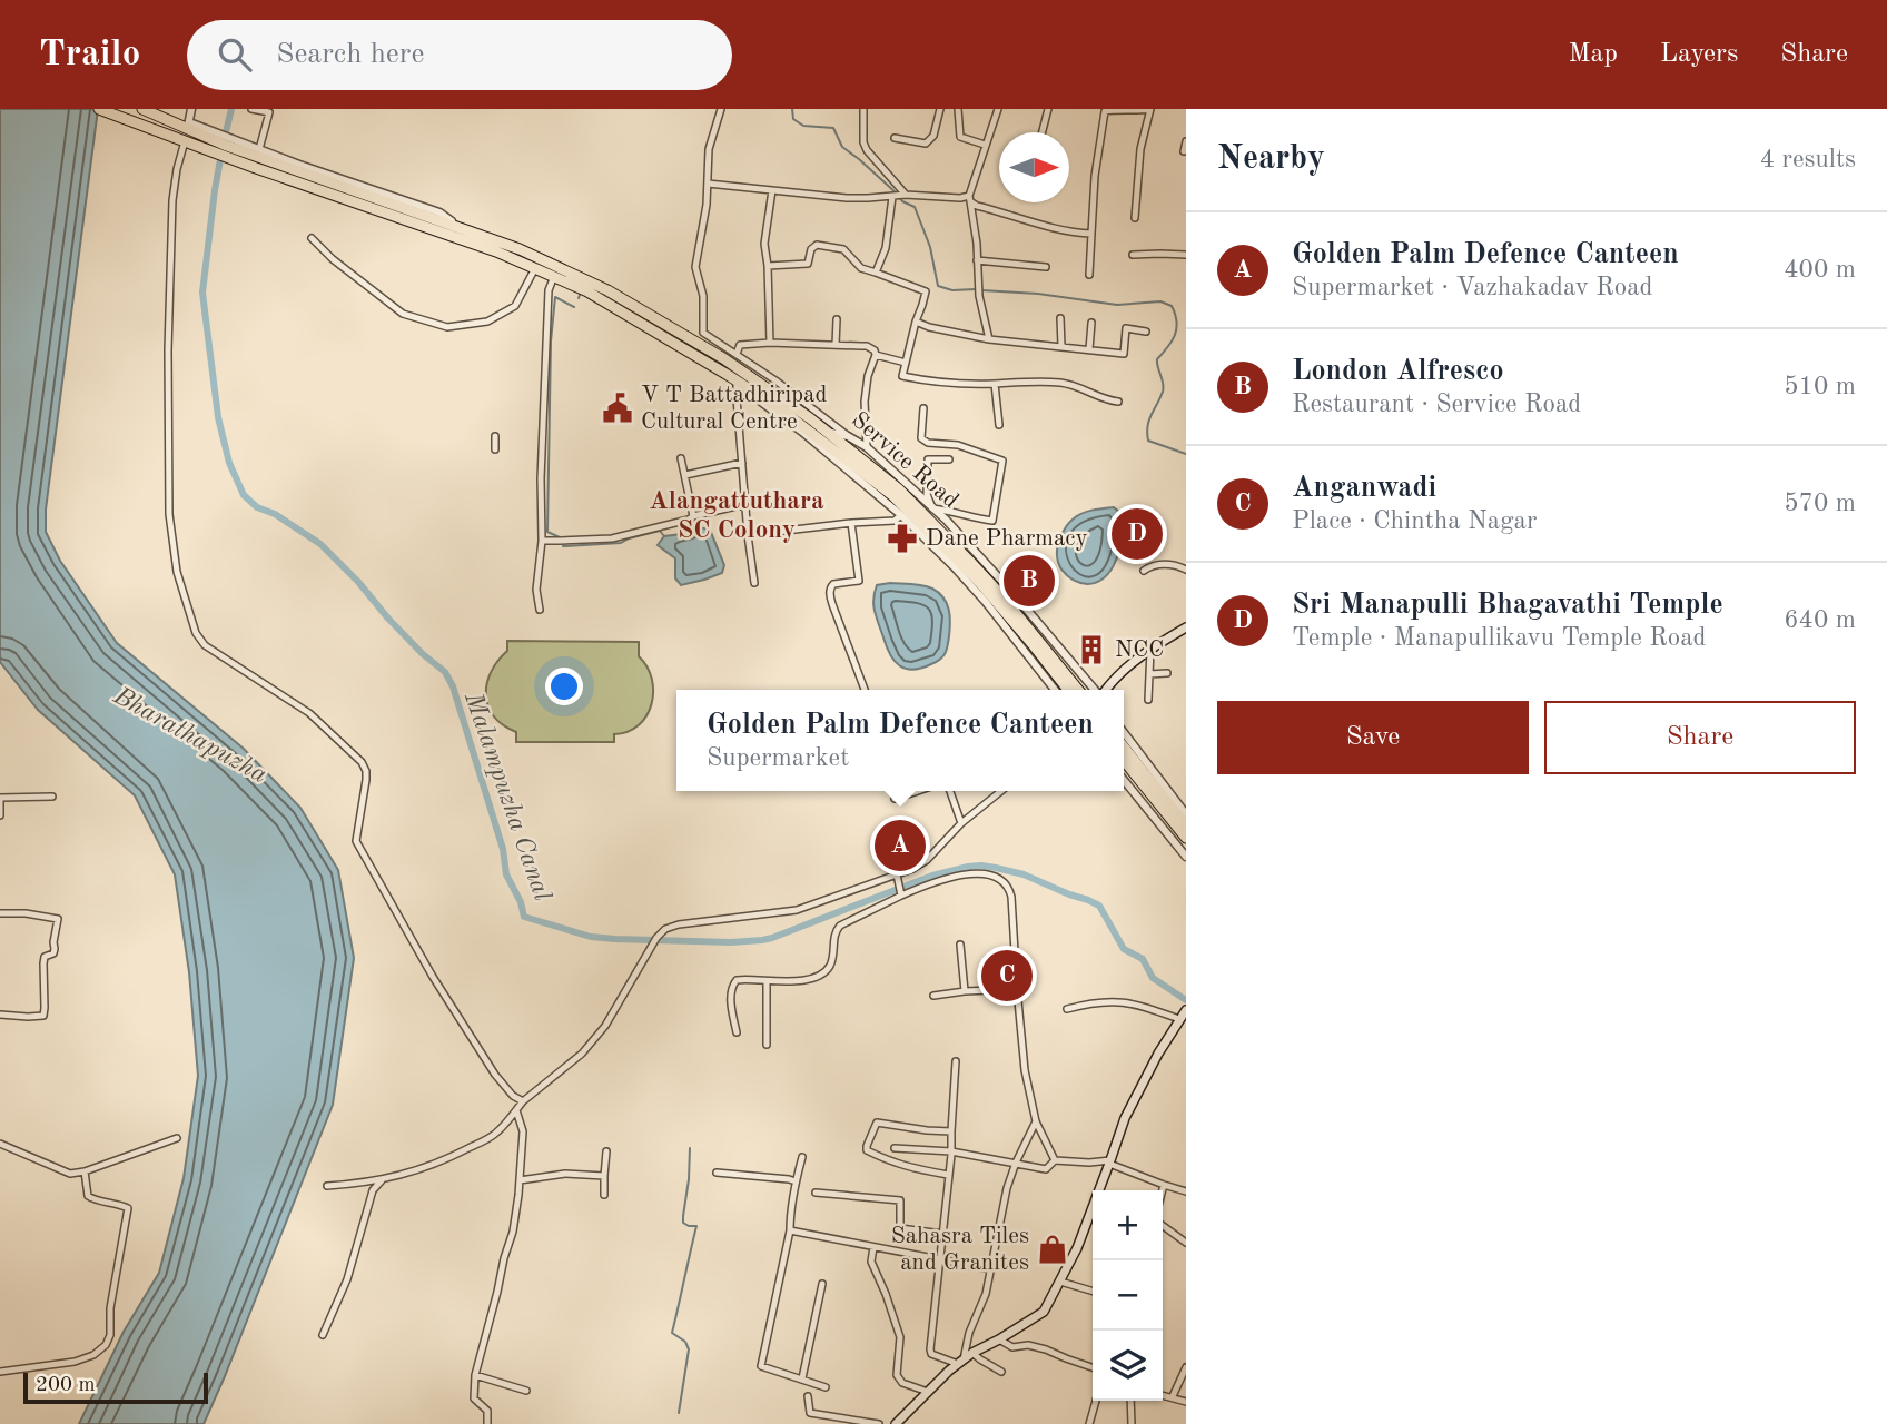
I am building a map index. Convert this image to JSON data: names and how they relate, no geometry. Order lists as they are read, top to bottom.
{
  "streets": {
    "street": ["Service Road"]
  },
  "districts": ["Alangattuthara SC Colony"],
  "water": ["Bharathapuzha", "Malampuzha Canal"],
  "places": {
    "public building": ["V T Battadhiripad Cultural Centre"],
    "pharmacy": ["Dane Pharmacy"],
    "building": ["NCC"],
    "shop": ["Sahasra Tiles and Granites"]
  },
  "scale_bar": "200 m",
  "north": "right",
  "page": {
    "header": "Trailo",
    "search": "Search here",
    "nav": ["Map", "Layers", "Share"],
    "heading": ["Nearby", "4 results"],
    "list": [
      {
        "mark": "A",
        "name": "Golden Palm Defence Canteen",
        "note": "Supermarket · Vazhakadav Road",
        "value": "400 m"
      },
      {
        "mark": "B",
        "name": "London Alfresco",
        "note": "Restaurant · Service Road",
        "value": "510 m"
      },
      {
        "mark": "C",
        "name": "Anganwadi",
        "note": "Place · Chintha Nagar",
        "value": "570 m"
      },
      {
        "mark": "D",
        "name": "Sri Manapulli Bhagavathi Temple",
        "note": "Temple · Manapullikavu Temple Road",
        "value": "640 m"
      }
    ],
    "pins": [
      "D",
      "B",
      "A",
      "C"
    ],
    "buttons": ["Save", "Share"],
    "popup": ["Golden Palm Defence Canteen", "Supermarket"],
    "map_buttons": ["+", "−"],
    "scale": "200 m"
  }
}
